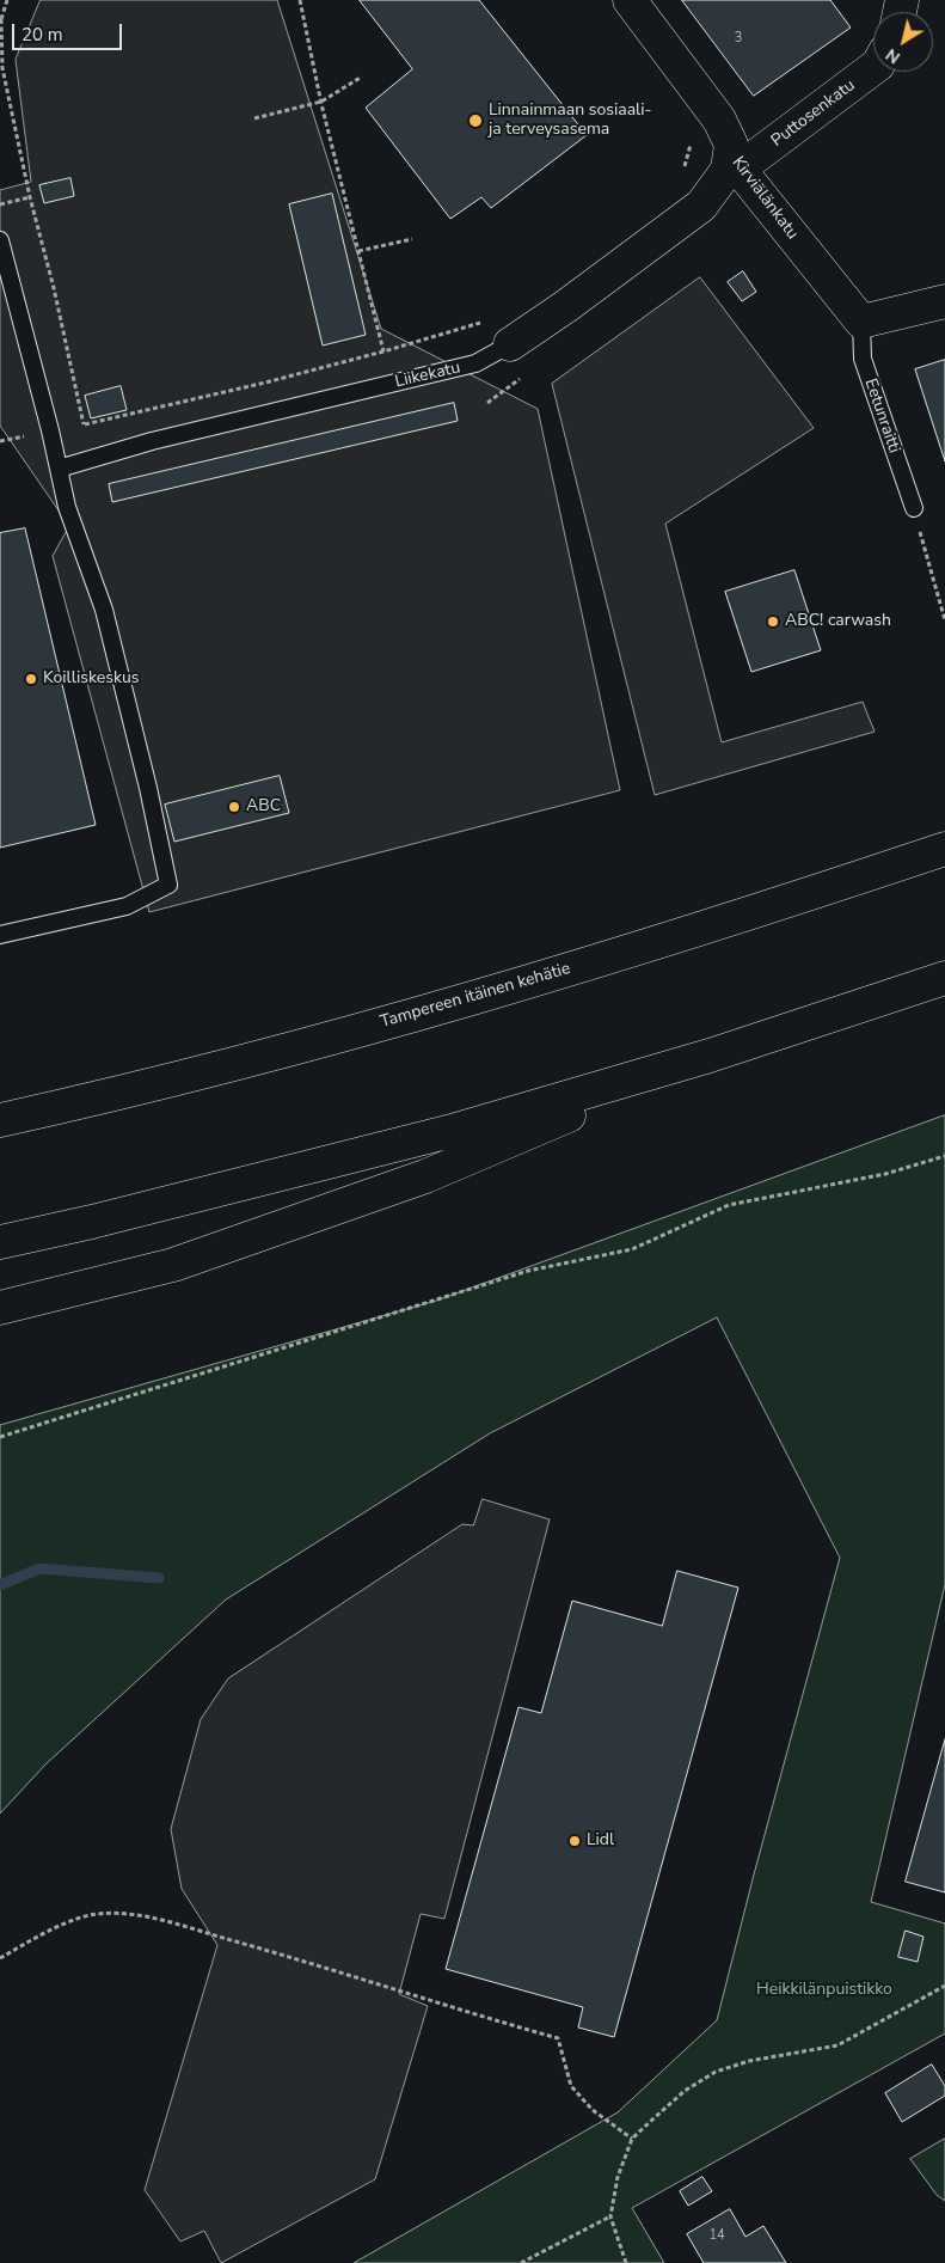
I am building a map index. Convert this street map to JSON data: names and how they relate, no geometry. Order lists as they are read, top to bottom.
{
  "streets": {
    "main road": [
      "Puttosenkatu",
      "Kirviälänkatu",
      "Liikekatu",
      "Tampereen itäinen kehätie"
    ],
    "lane": ["Eetunraitti"]
  },
  "crossings": [
    ["Puttosenkatu", "Kirviälänkatu"],
    ["Puttosenkatu", "Liikekatu"],
    ["Kirviälänkatu", "Liikekatu"],
    ["Kirviälänkatu", "Eetunraitti"]
  ],
  "parks": ["Heikkilänpuistikko"],
  "places": [
    "Linnainmaan sosiaali- ja terveysasema",
    "ABC! carwash",
    "Koilliskeskus",
    "ABC",
    "Lidl"
  ],
  "house_numbers": ["3", "14"],
  "scale_bar": "20 m",
  "north": "bottom left"
}
